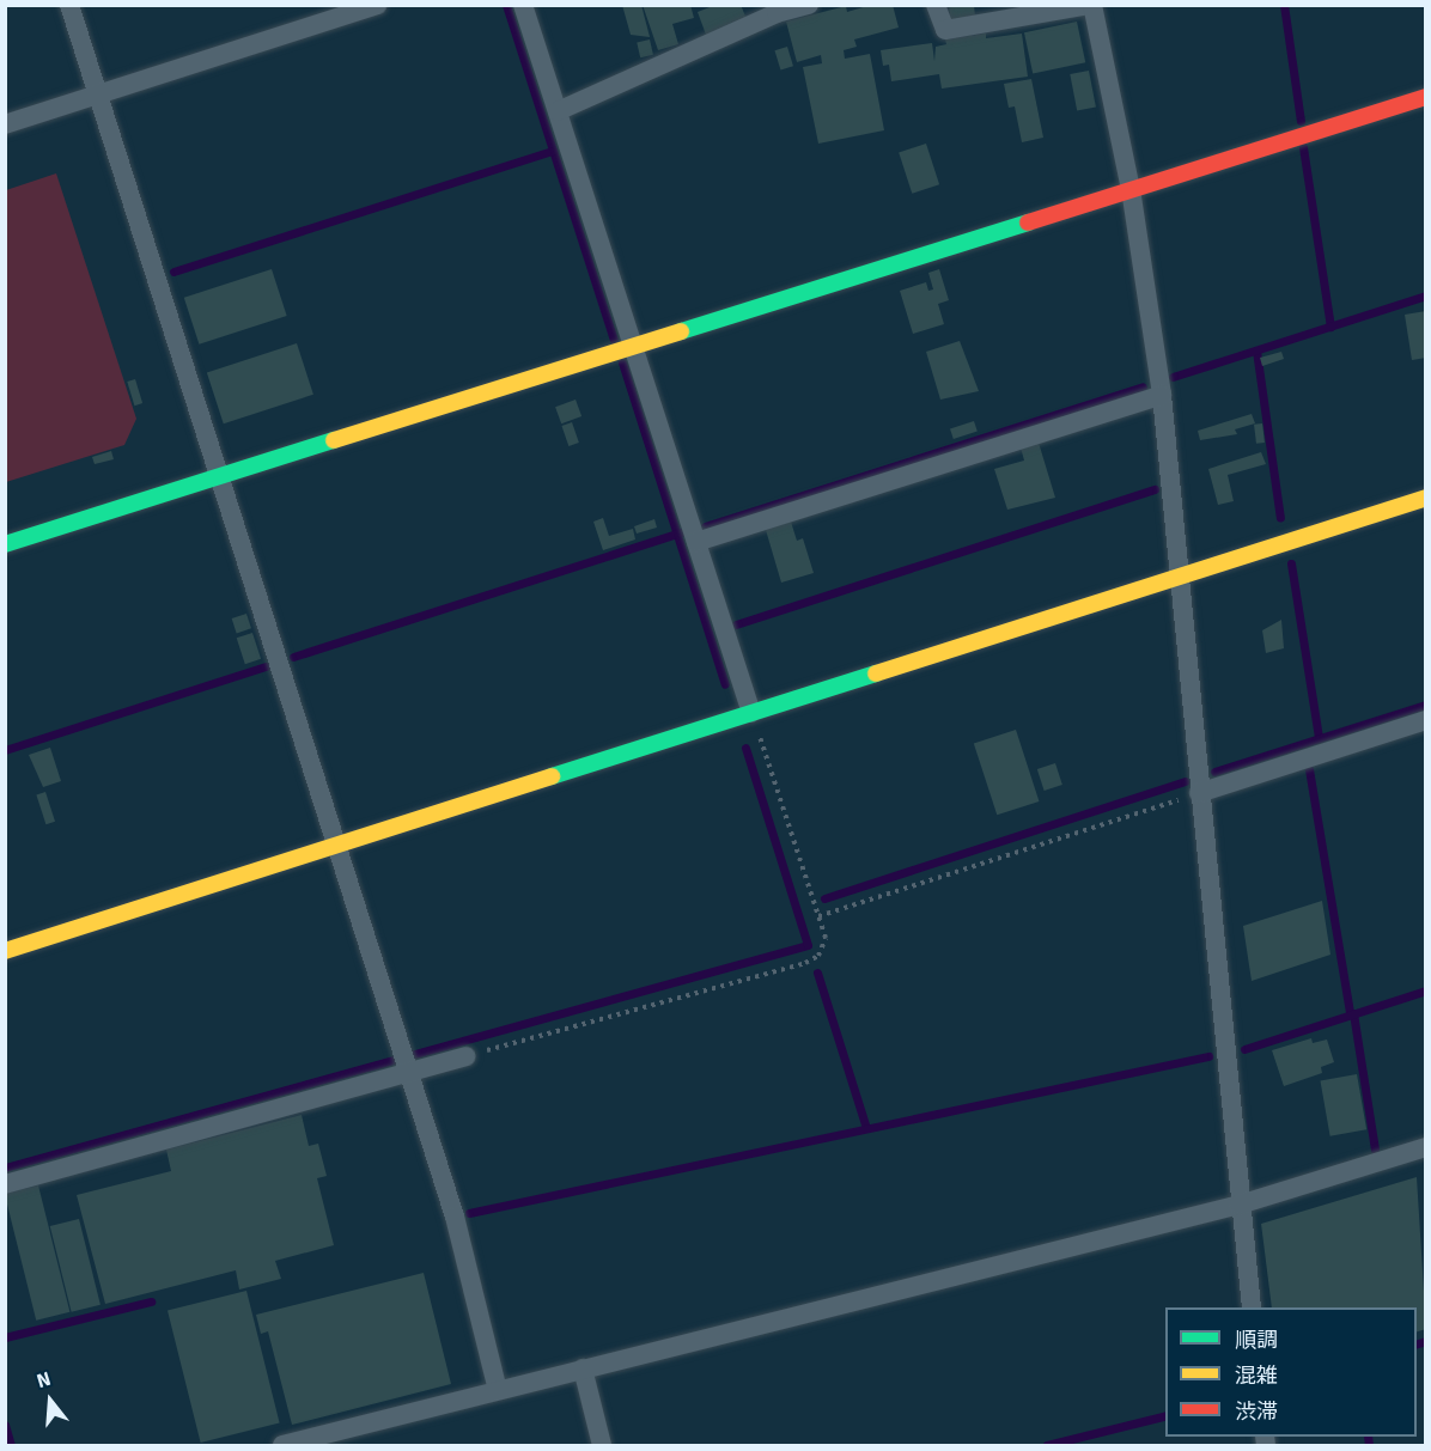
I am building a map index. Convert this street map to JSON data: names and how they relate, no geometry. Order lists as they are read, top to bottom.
{
  "legend": ["順調", "混雑", "渋滞"],
  "north": "top"
}
